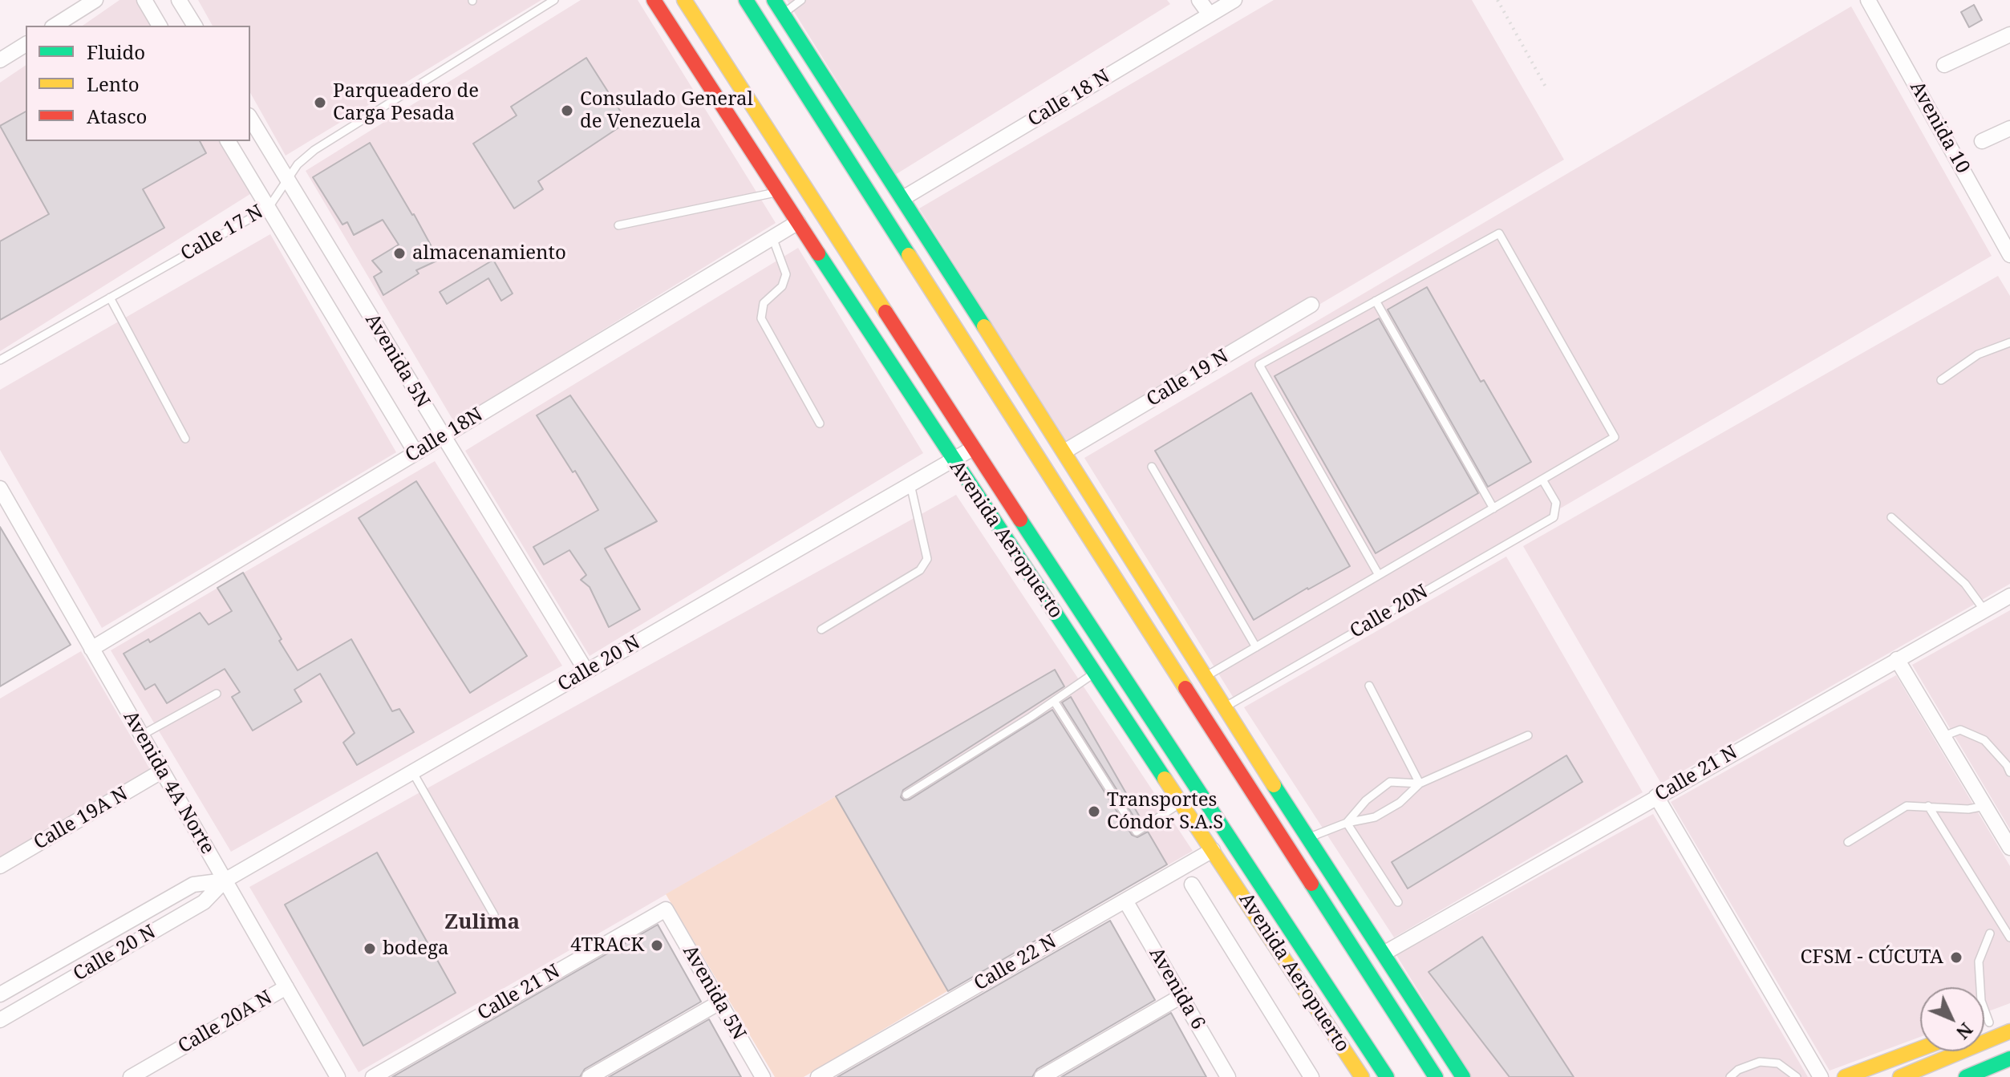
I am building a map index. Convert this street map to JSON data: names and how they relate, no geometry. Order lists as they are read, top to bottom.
{
  "streets": {
    "main road": ["Avenida Aeropuerto"],
    "street": [
      "Calle 18 N",
      "Avenida 10",
      "Avenida 5N",
      "Calle 19 N",
      "Calle 18N",
      "Calle 20 N",
      "Calle 21 N",
      "Avenida 4A Norte",
      "Calle 19A N",
      "Calle 22 N",
      "Avenida 6",
      "Calle 20A N"
    ],
    "lane": ["Calle 17 N", "Calle 20N"]
  },
  "crossings": [
    ["Calle 17 N", "Avenida 5N"],
    ["Avenida 5N", "Calle 18N"],
    ["Avenida 5N", "Calle 20 N"],
    ["Avenida 5N", "Calle 21 N"],
    ["Calle 18N", "Avenida Aeropuerto"],
    ["Calle 18N", "Avenida 4A Norte"],
    ["Avenida Aeropuerto", "Calle 20 N"],
    ["Avenida Aeropuerto", "Calle 22 N"],
    ["Calle 20 N", "Avenida 4A Norte"],
    ["Avenida 4A Norte", "Calle 19A N"],
    ["Avenida 4A Norte", "Calle 20A N"],
    ["Calle 22 N", "Avenida 6"]
  ],
  "districts": ["Zulima"],
  "places": [
    "Parqueadero de Carga Pesada",
    "Consulado General de Venezuela",
    "almacenamiento",
    "Transportes Cóndor S.A.S",
    "4TRACK",
    "bodega",
    "CFSM - CÚCUTA"
  ],
  "legend": ["Fluido", "Lento", "Atasco"],
  "north": "bottom right"
}
